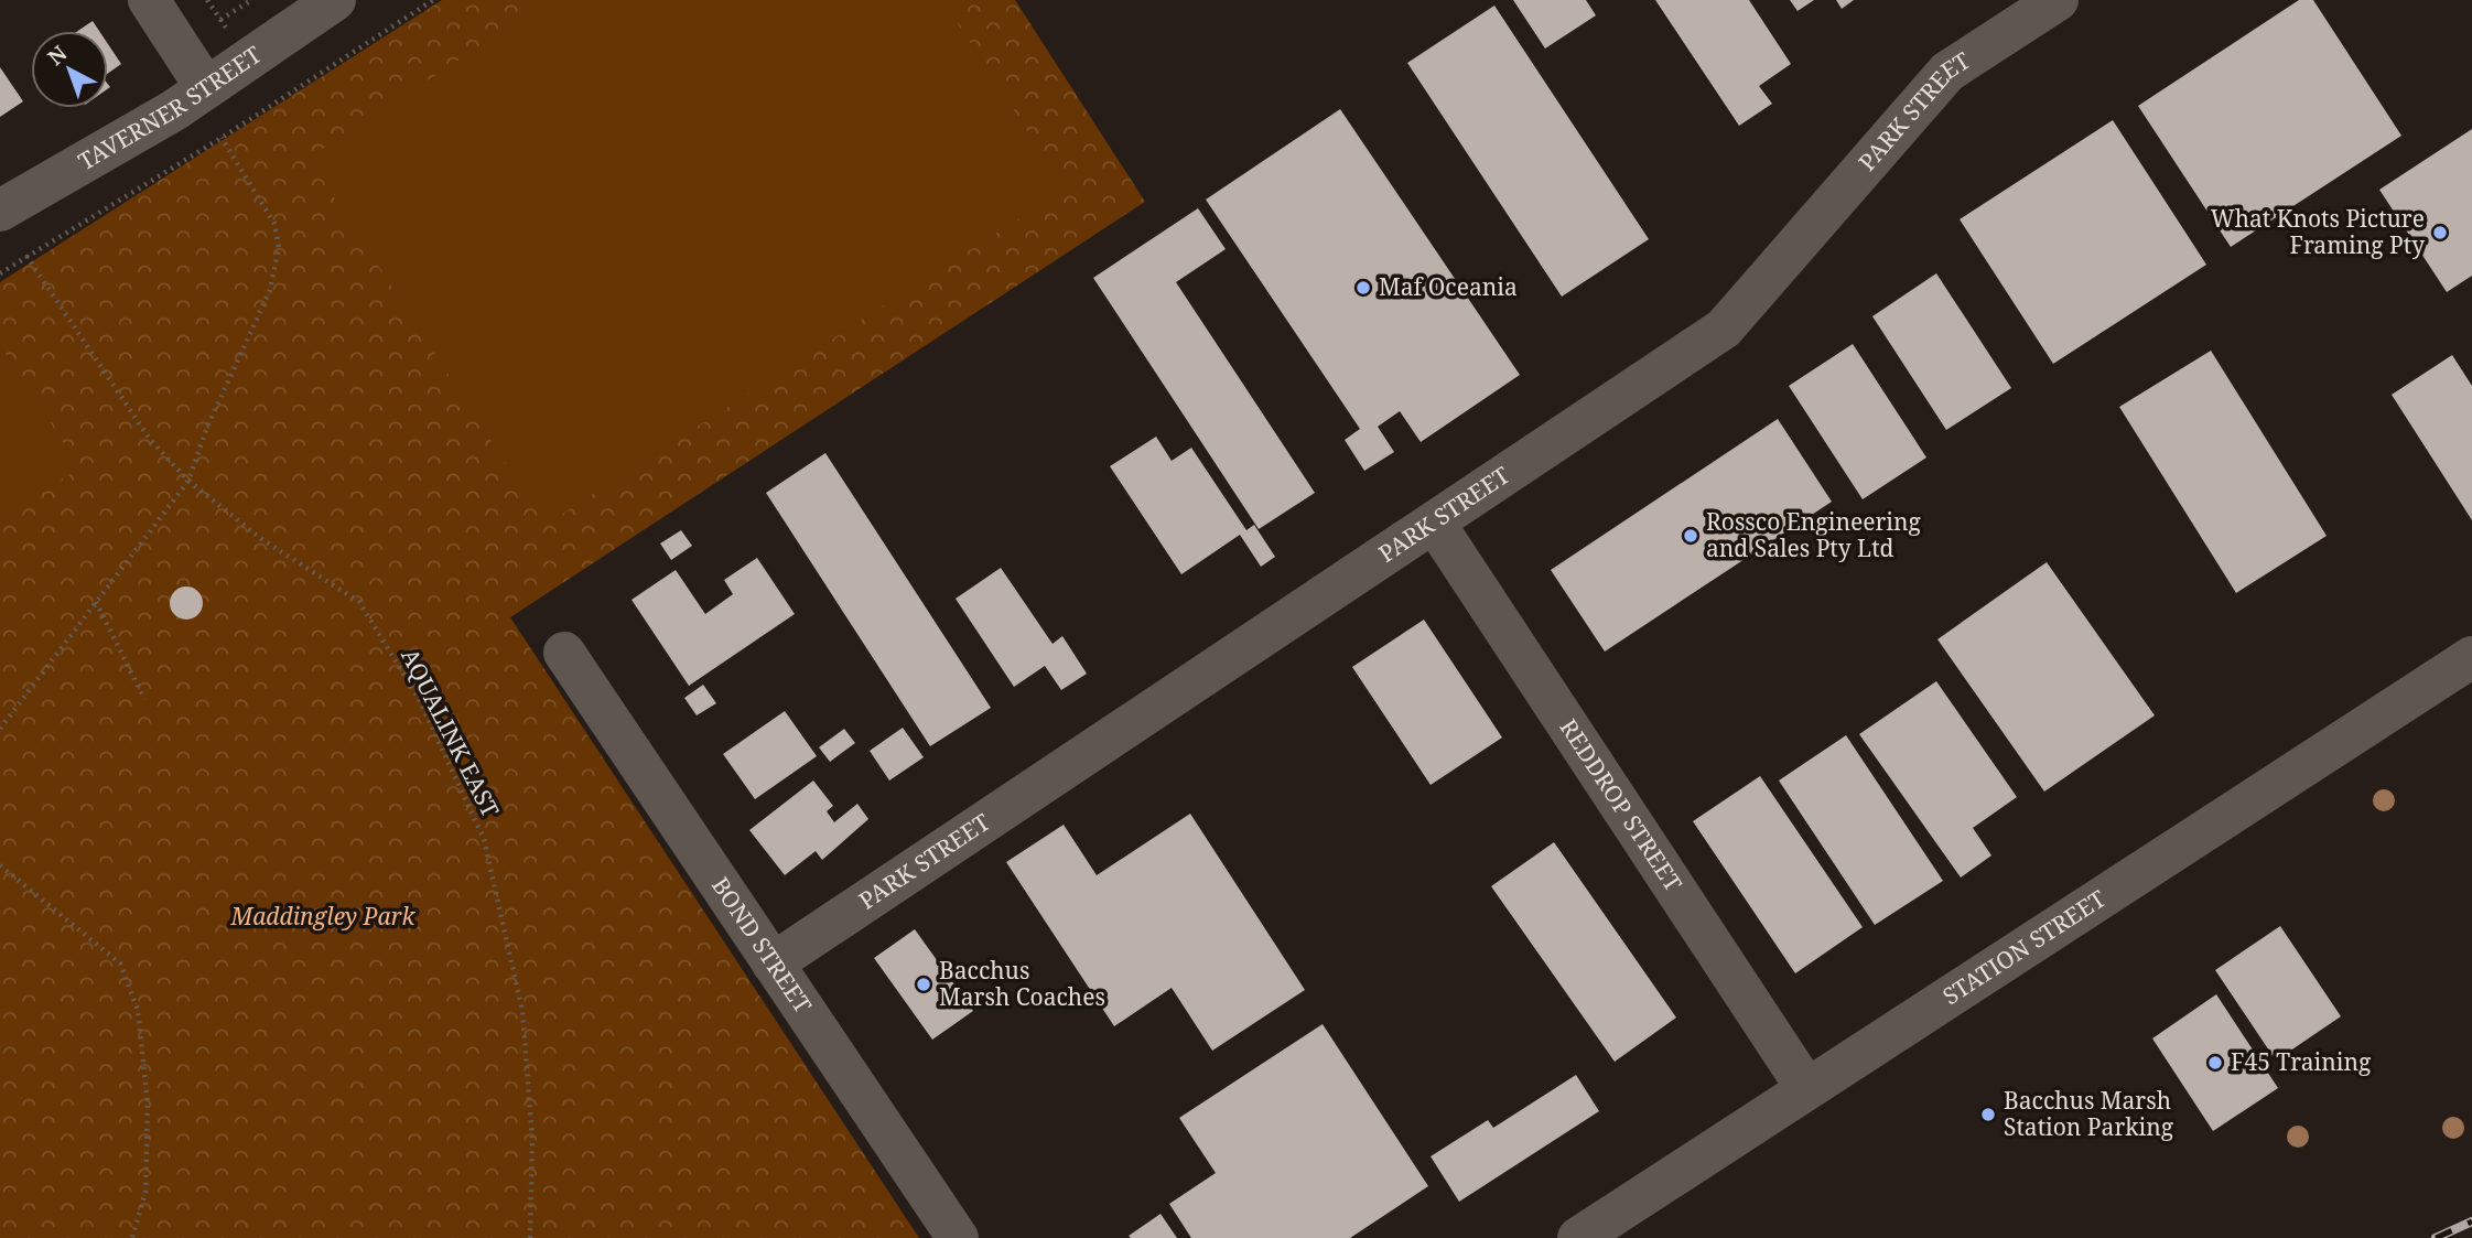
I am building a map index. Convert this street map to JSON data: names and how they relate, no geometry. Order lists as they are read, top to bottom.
{
  "streets": {
    "street": [
      "TAVERNER STREET",
      "PARK STREET",
      "REDDROP STREET",
      "BOND STREET",
      "STATION STREET"
    ],
    "path": ["AQUALINK EAST"]
  },
  "crossings": [
    ["PARK STREET", "REDDROP STREET"],
    ["PARK STREET", "BOND STREET"],
    ["REDDROP STREET", "STATION STREET"]
  ],
  "parks": ["Maddingley Park"],
  "places": [
    "What Knots Picture Framing Pty",
    "Maf Oceania",
    "Rossco Engineering and Sales Pty Ltd",
    "Bacchus Marsh Coaches",
    "F45 Training",
    "Bacchus Marsh Station Parking"
  ],
  "north": "top left"
}
